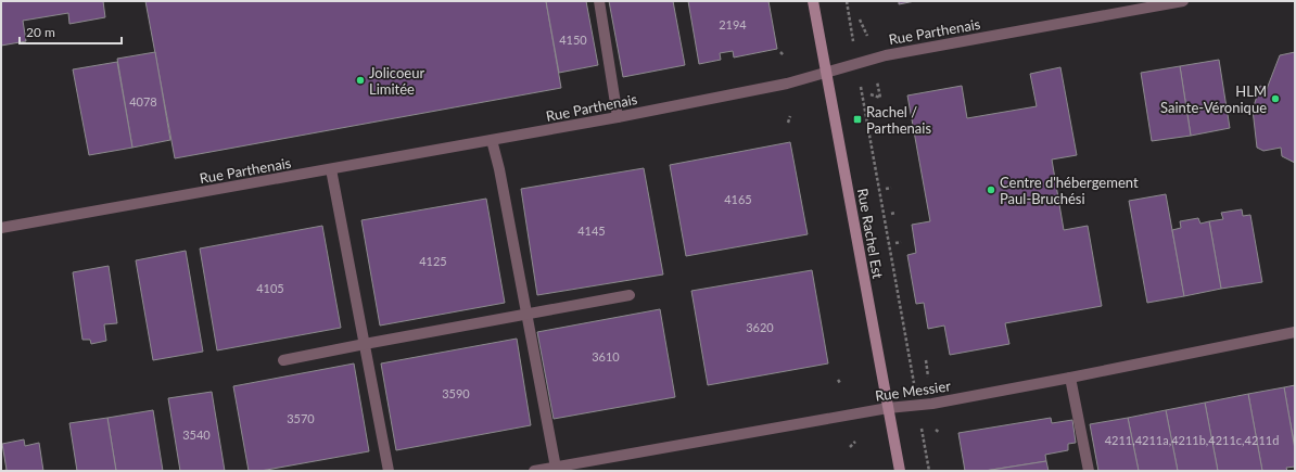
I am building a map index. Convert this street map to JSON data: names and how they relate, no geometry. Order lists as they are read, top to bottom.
{
  "streets": {
    "main road": ["Rue Rachel Est"],
    "street": ["Rue Parthenais", "Rue Messier"]
  },
  "crossings": [
    ["Rue Parthenais", "Rue Rachel Est"],
    ["Rue Rachel Est", "Rue Messier"]
  ],
  "places": {
    "other": ["Jolicoeur Limitée", "HLM Sainte-Véronique", "Centre d'hébergement Paul-Bruchési"],
    "transit": ["Rachel / Parthenais"]
  },
  "house_numbers": [
    "2194",
    "4150",
    "4078",
    "4165",
    "4145",
    "4125",
    "4105",
    "3620",
    "3610",
    "3590",
    "3570",
    "3540",
    "4211,4211a,4211b,4211c,4211d"
  ],
  "scale_bar": "20 m"
}
